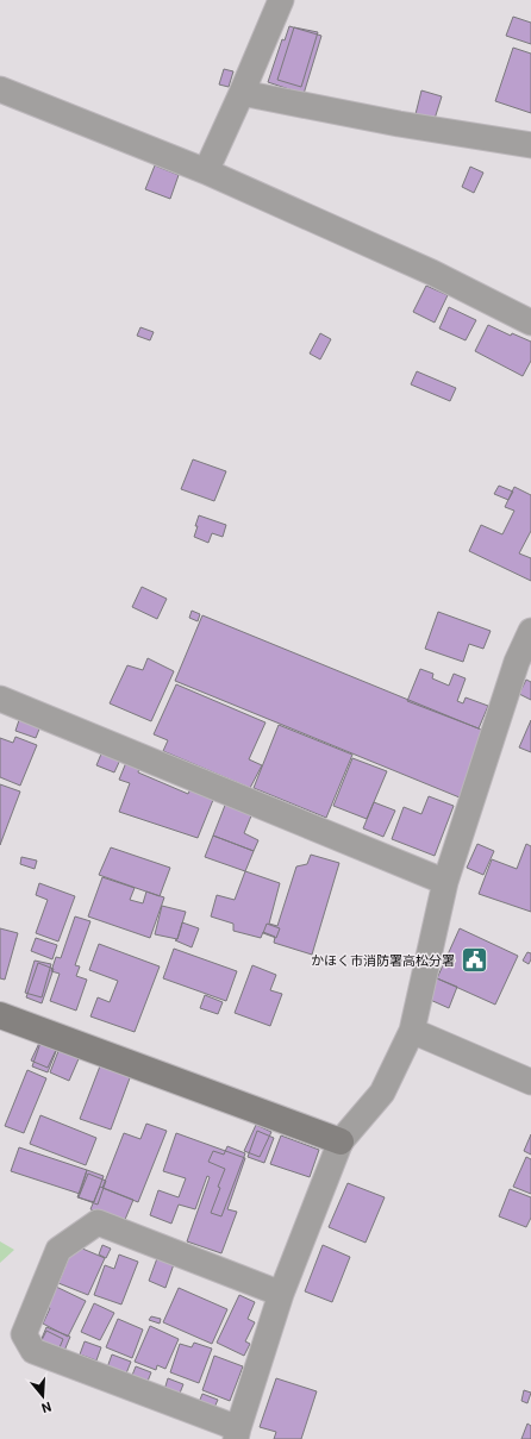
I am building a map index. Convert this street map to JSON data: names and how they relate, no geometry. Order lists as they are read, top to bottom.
{
  "places": {
    "public building": ["かほく市消防署高松分署"]
  },
  "north": "bottom"
}
